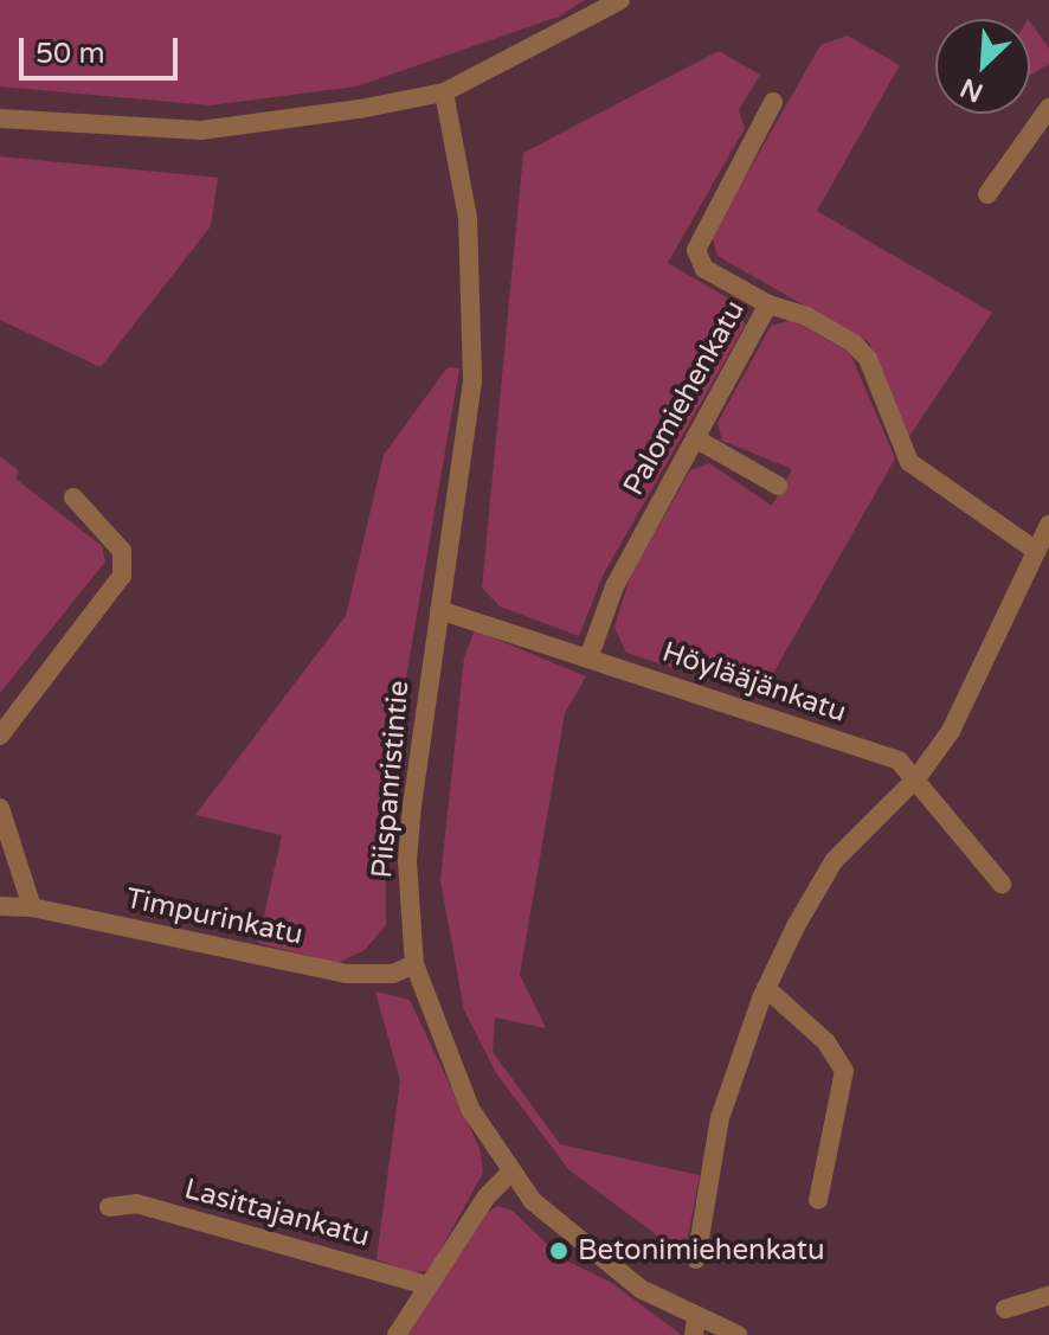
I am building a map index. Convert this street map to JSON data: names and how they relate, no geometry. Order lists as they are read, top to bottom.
{
  "streets": {
    "street": [
      "Palomiehenkatu",
      "Höylääjänkatu",
      "Piispanristintie",
      "Timpurinkatu",
      "Lasittajankatu"
    ]
  },
  "crossings": [
    ["Palomiehenkatu", "Höylääjänkatu"],
    ["Höylääjänkatu", "Piispanristintie"],
    ["Piispanristintie", "Timpurinkatu"]
  ],
  "places": ["Betonimiehenkatu"],
  "scale_bar": "50 m",
  "north": "bottom left"
}
